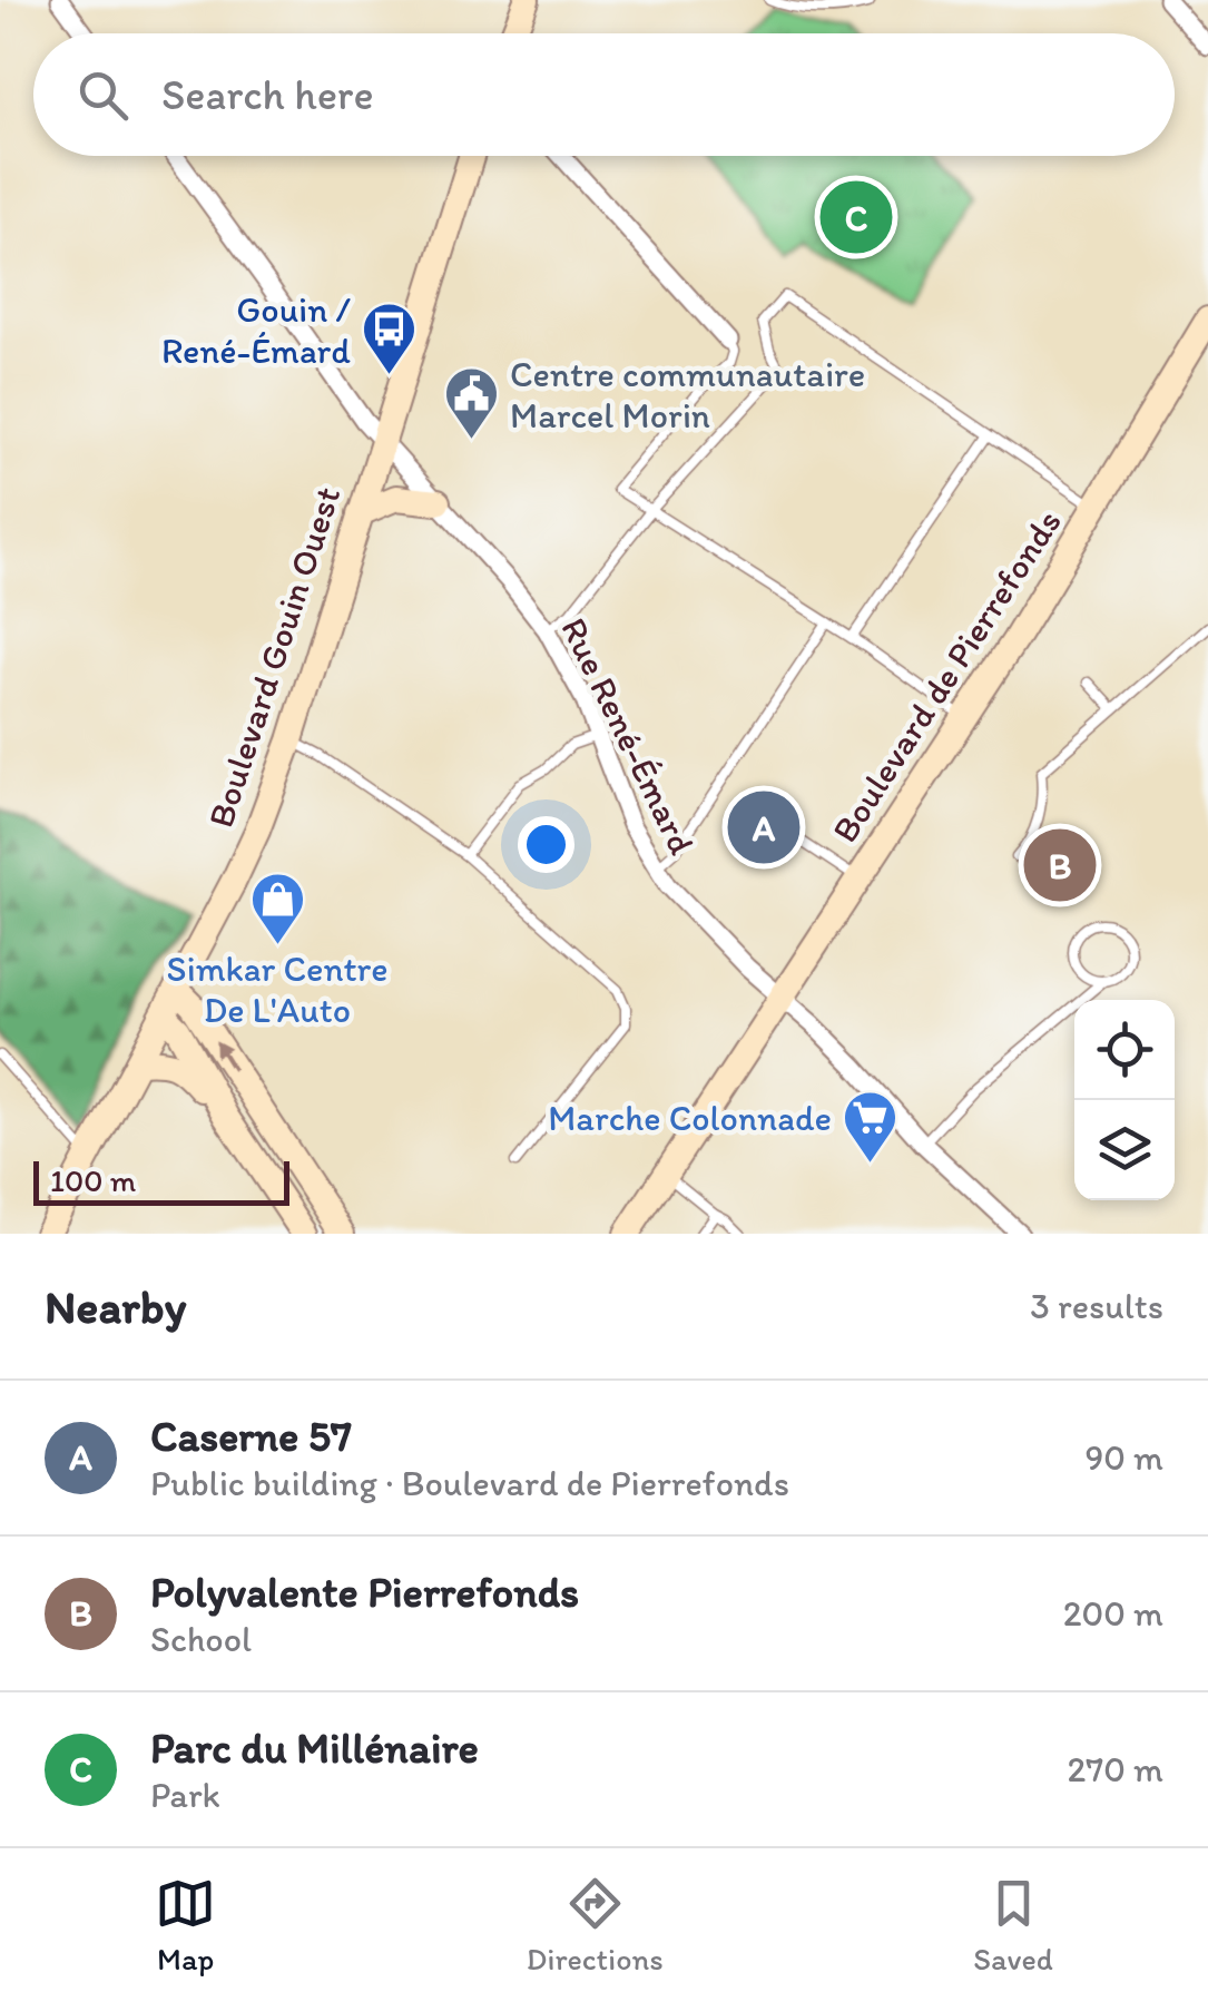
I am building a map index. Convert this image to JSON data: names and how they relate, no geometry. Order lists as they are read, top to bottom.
{
  "streets": {
    "street": ["Boulevard Gouin Ouest", "Boulevard de Pierrefonds", "Rue René-Émard"]
  },
  "crossings": [
    ["Boulevard Gouin Ouest", "Rue René-Émard"],
    ["Boulevard de Pierrefonds", "Rue René-Émard"]
  ],
  "places": {
    "bus stop": ["Gouin / René-Émard"],
    "public building": ["Centre communautaire Marcel Morin"],
    "shop": ["Simkar Centre De L'Auto"],
    "supermarket": ["Marche Colonnade"]
  },
  "scale_bar": "100 m",
  "page": {
    "search": "Search here",
    "pins": ["C", "A", "B"],
    "scale": "100 m",
    "heading": ["Nearby", "3 results"],
    "list": [
      {
        "mark": "A",
        "name": "Caserne 57",
        "note": "Public building · Boulevard de Pierrefonds",
        "value": "90 m"
      },
      {
        "mark": "B",
        "name": "Polyvalente Pierrefonds",
        "note": "School",
        "value": "200 m"
      },
      {
        "mark": "C",
        "name": "Parc du Millénaire",
        "note": "Park",
        "value": "270 m"
      }
    ],
    "nav": ["Map", "Directions", "Saved"]
  }
}
